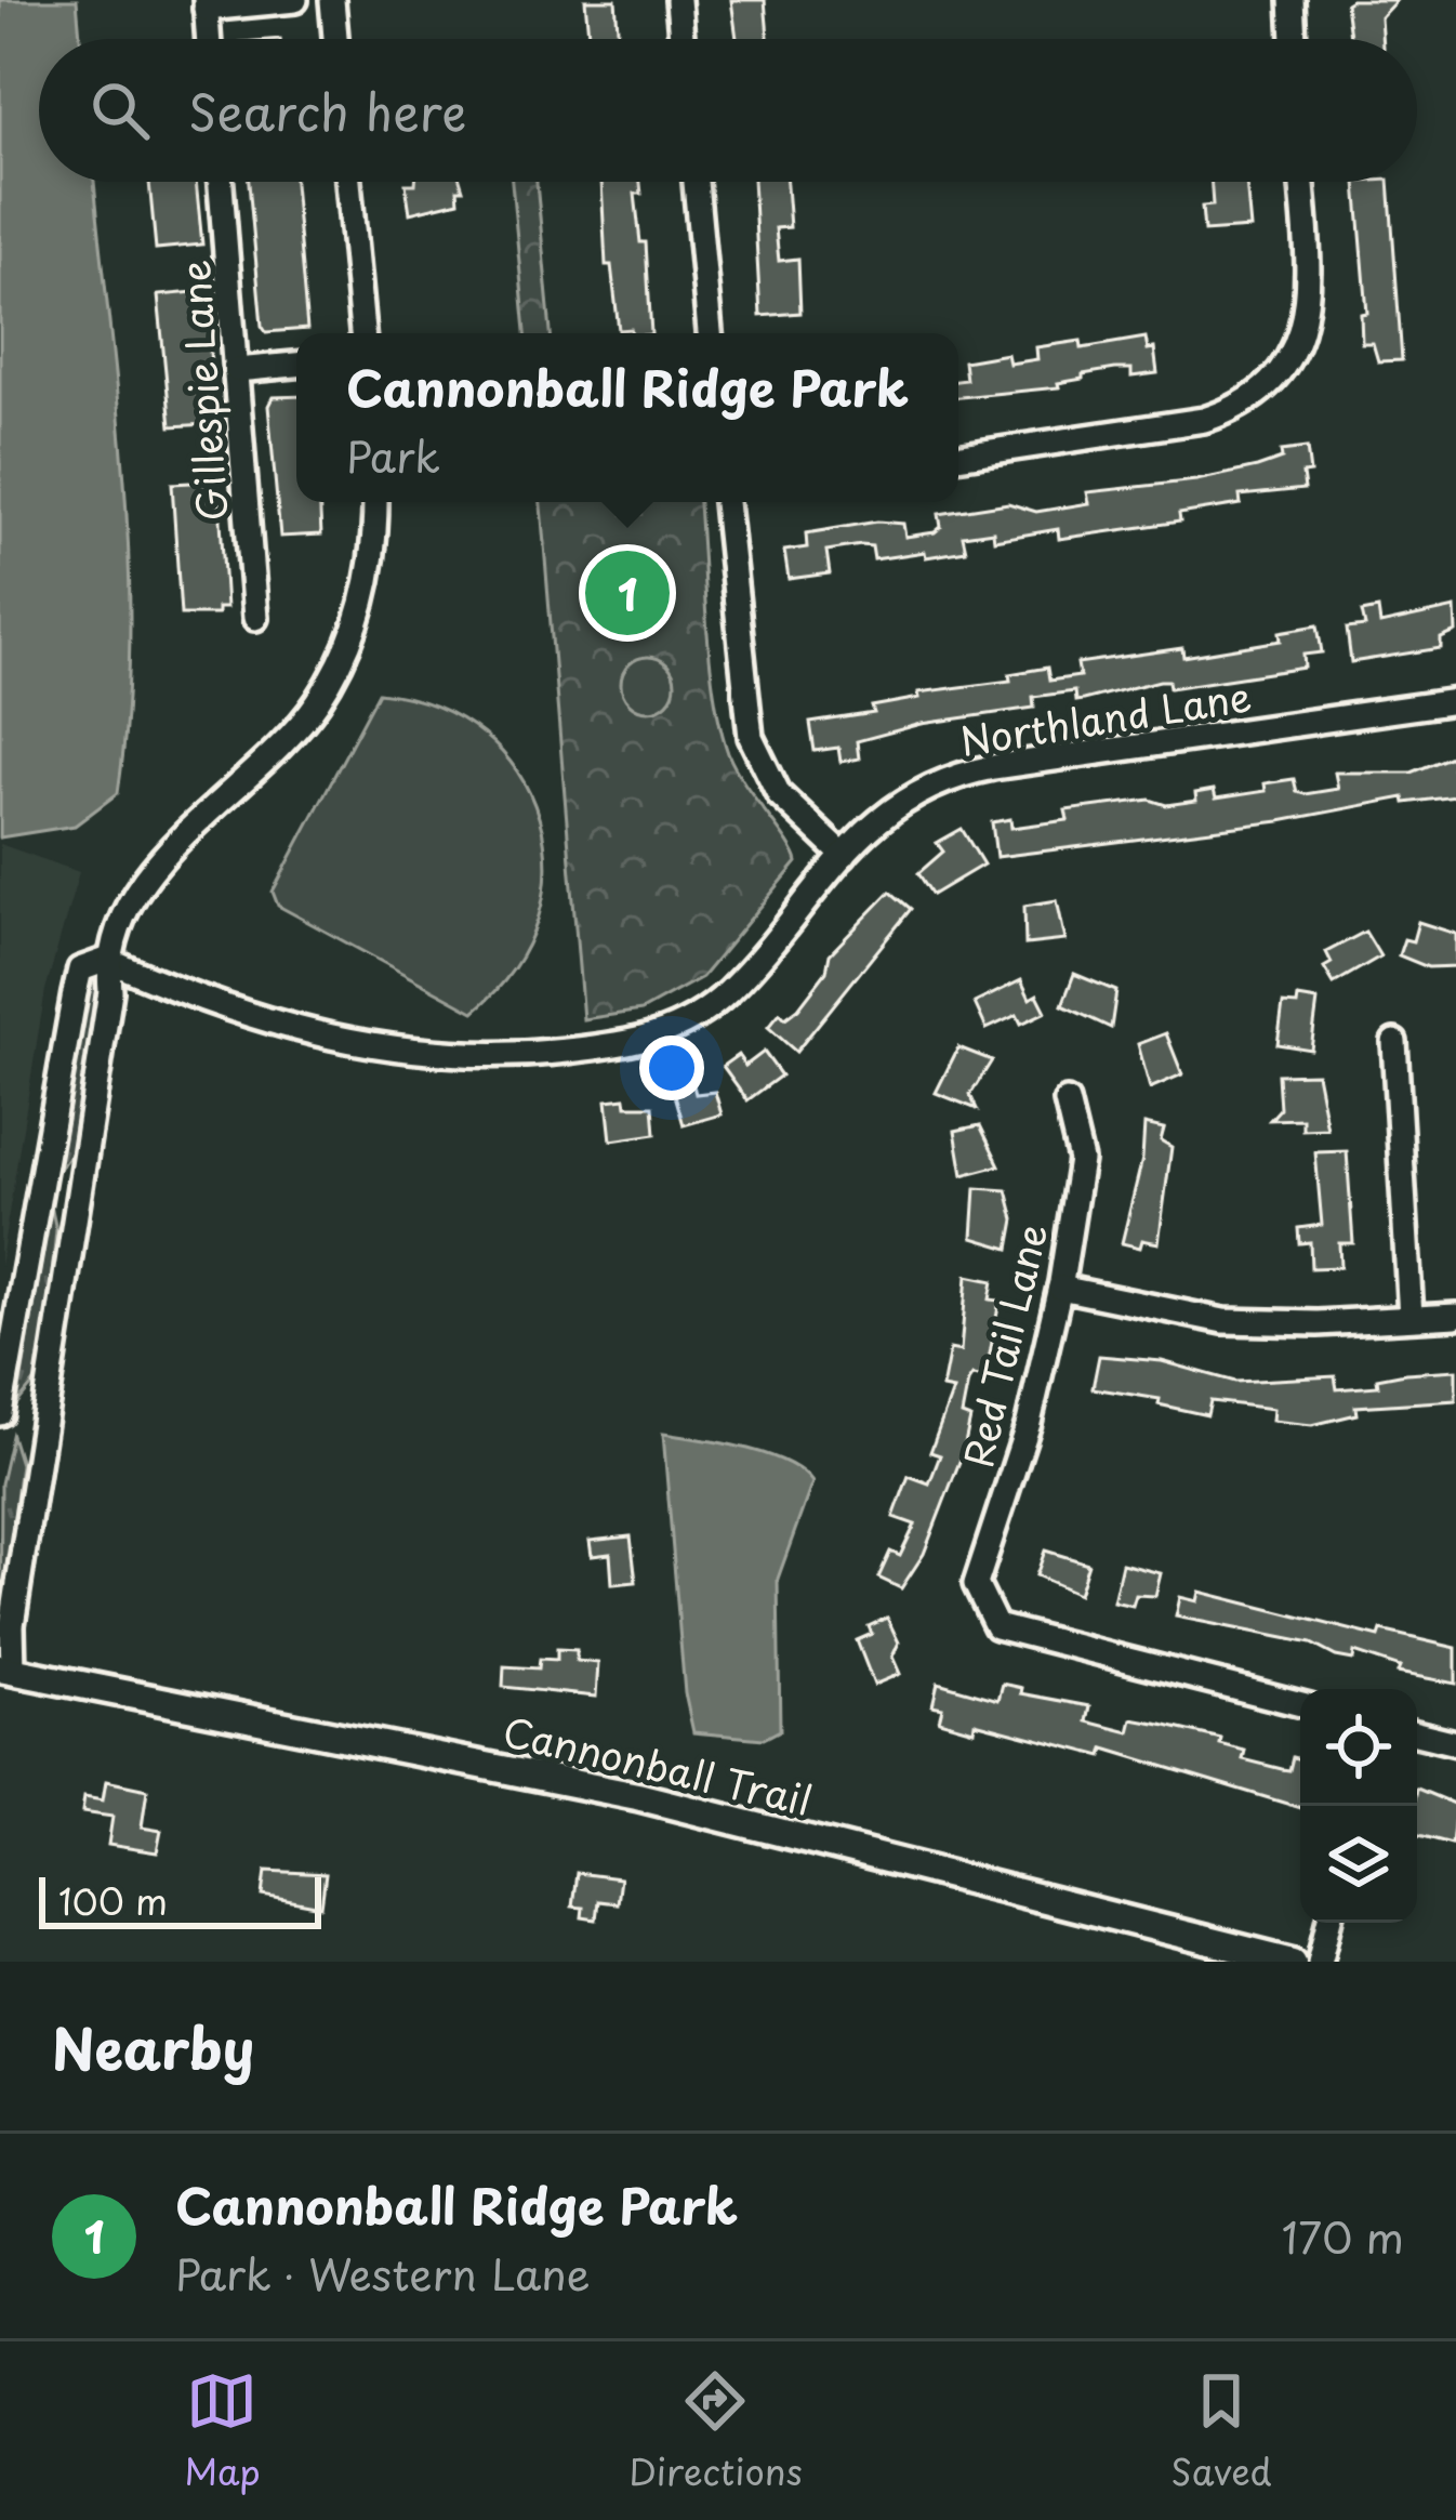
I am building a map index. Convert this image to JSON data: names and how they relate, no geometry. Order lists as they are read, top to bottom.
{
  "streets": {
    "main road": ["Cannonball Trail"],
    "street": ["Gillespie Lane", "Northland Lane", "Red Tail Lane"]
  },
  "scale_bar": "100 m",
  "page": {
    "search": "Search here",
    "popup": ["Cannonball Ridge Park", "Park"],
    "pins": "1",
    "scale": "100 m",
    "heading": "Nearby",
    "list": [
      {
        "mark": "1",
        "name": "Cannonball Ridge Park",
        "note": "Park · Western Lane",
        "value": "170 m"
      }
    ],
    "nav": ["Map", "Directions", "Saved"]
  }
}
